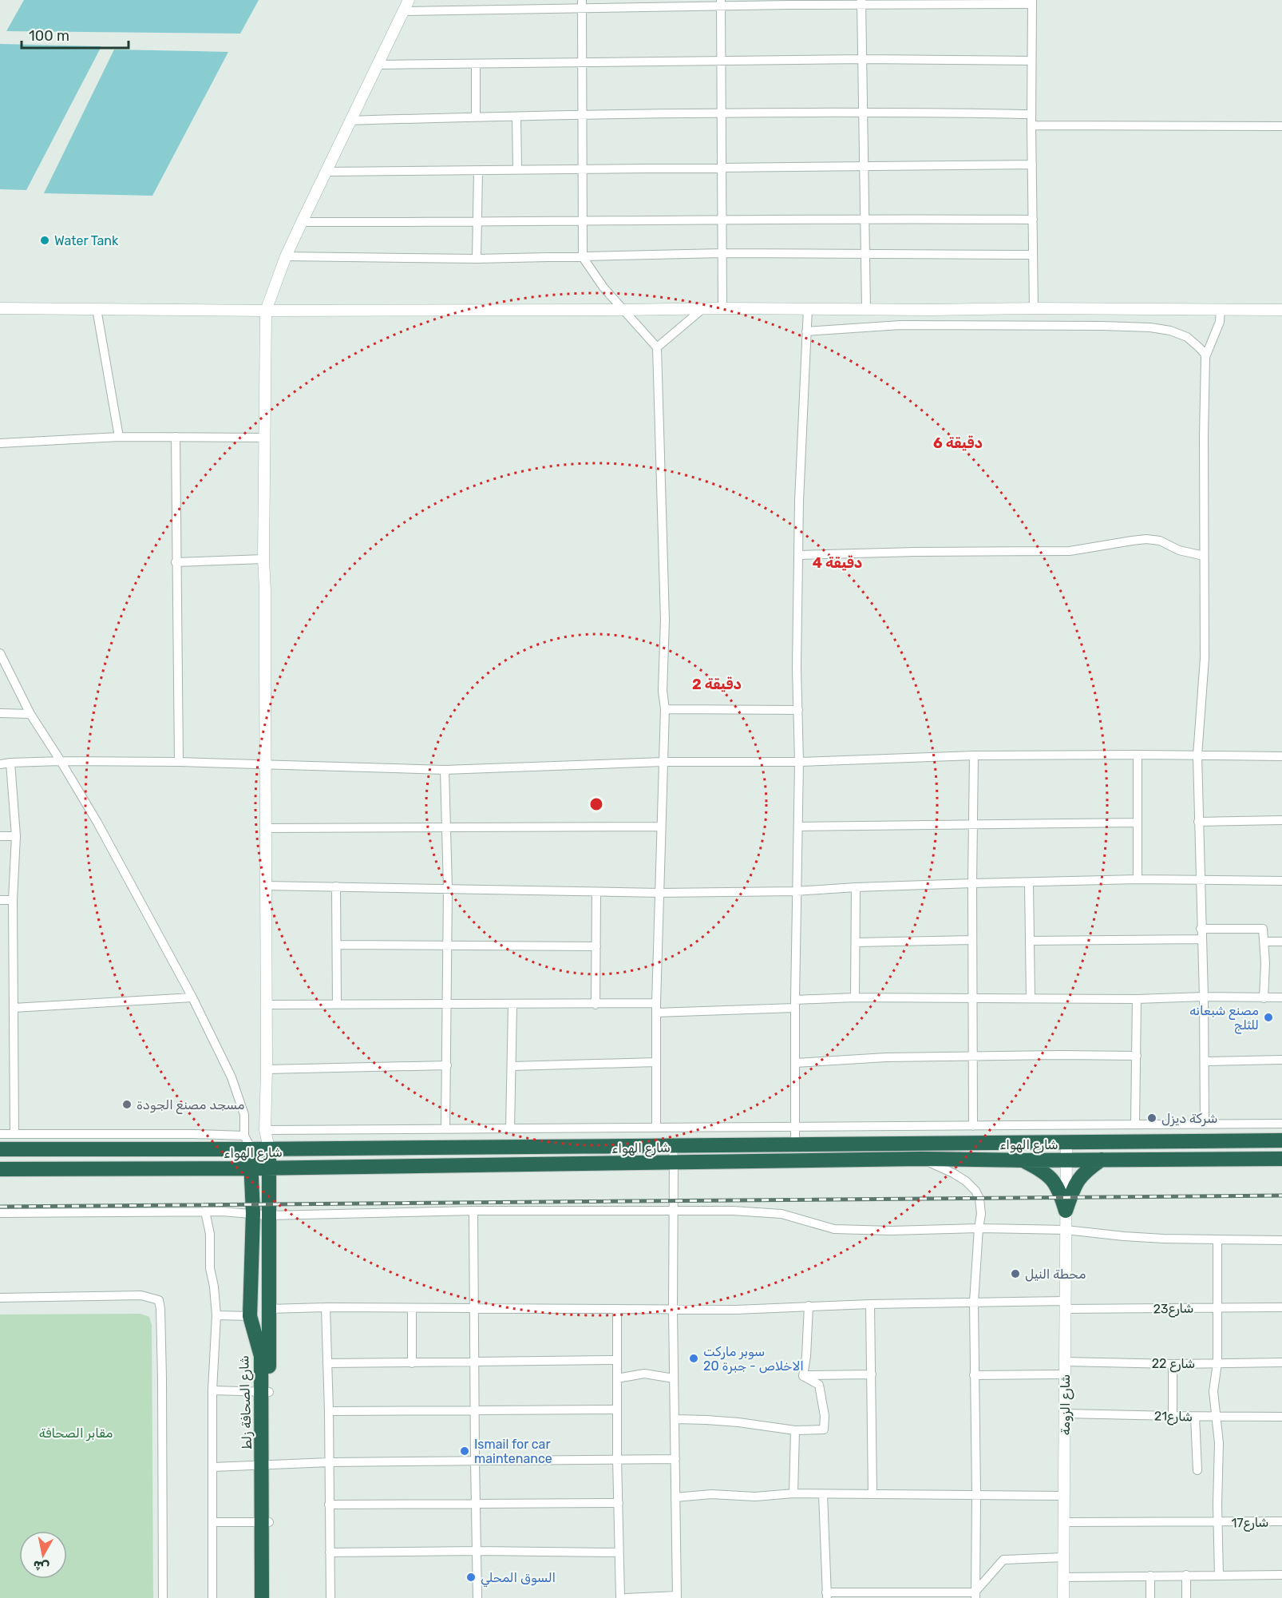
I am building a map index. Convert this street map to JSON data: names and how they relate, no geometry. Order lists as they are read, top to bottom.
{
  "streets": {
    "highway": ["شارع الهواء", "شارع الصحافة زلط"],
    "street": [
      "شارع23",
      "شارع 22",
      "شارع الزومة",
      "شارع21",
      "شارع17"
    ]
  },
  "crossings": [
    ["شارع الهواء", "شارع الصحافة زلط"],
    ["شارع الهواء", "شارع الزومة"],
    ["شارع23", "شارع الصحافة زلط"],
    ["شارع23", "شارع الزومة"],
    ["شارع 22", "شارع الزومة"],
    ["شارع الزومة", "شارع21"],
    ["شارع الزومة", "شارع17"]
  ],
  "parks": ["مقابر الصحافة"],
  "places": [
    "Water Tank",
    "مصنع شبعانه للثلج",
    "مسجد مصنع الجودة",
    "شركة ديزل",
    "محطة النيل",
    "سوبر ماركت الاخلاص - جبرة 20",
    "Ismail for car maintenance",
    "السوق المحلي"
  ],
  "scale_bar": "100 m",
  "north": "bottom",
  "rings": ["6 دقيقة", "4 دقيقة", "2 دقيقة"]
}
